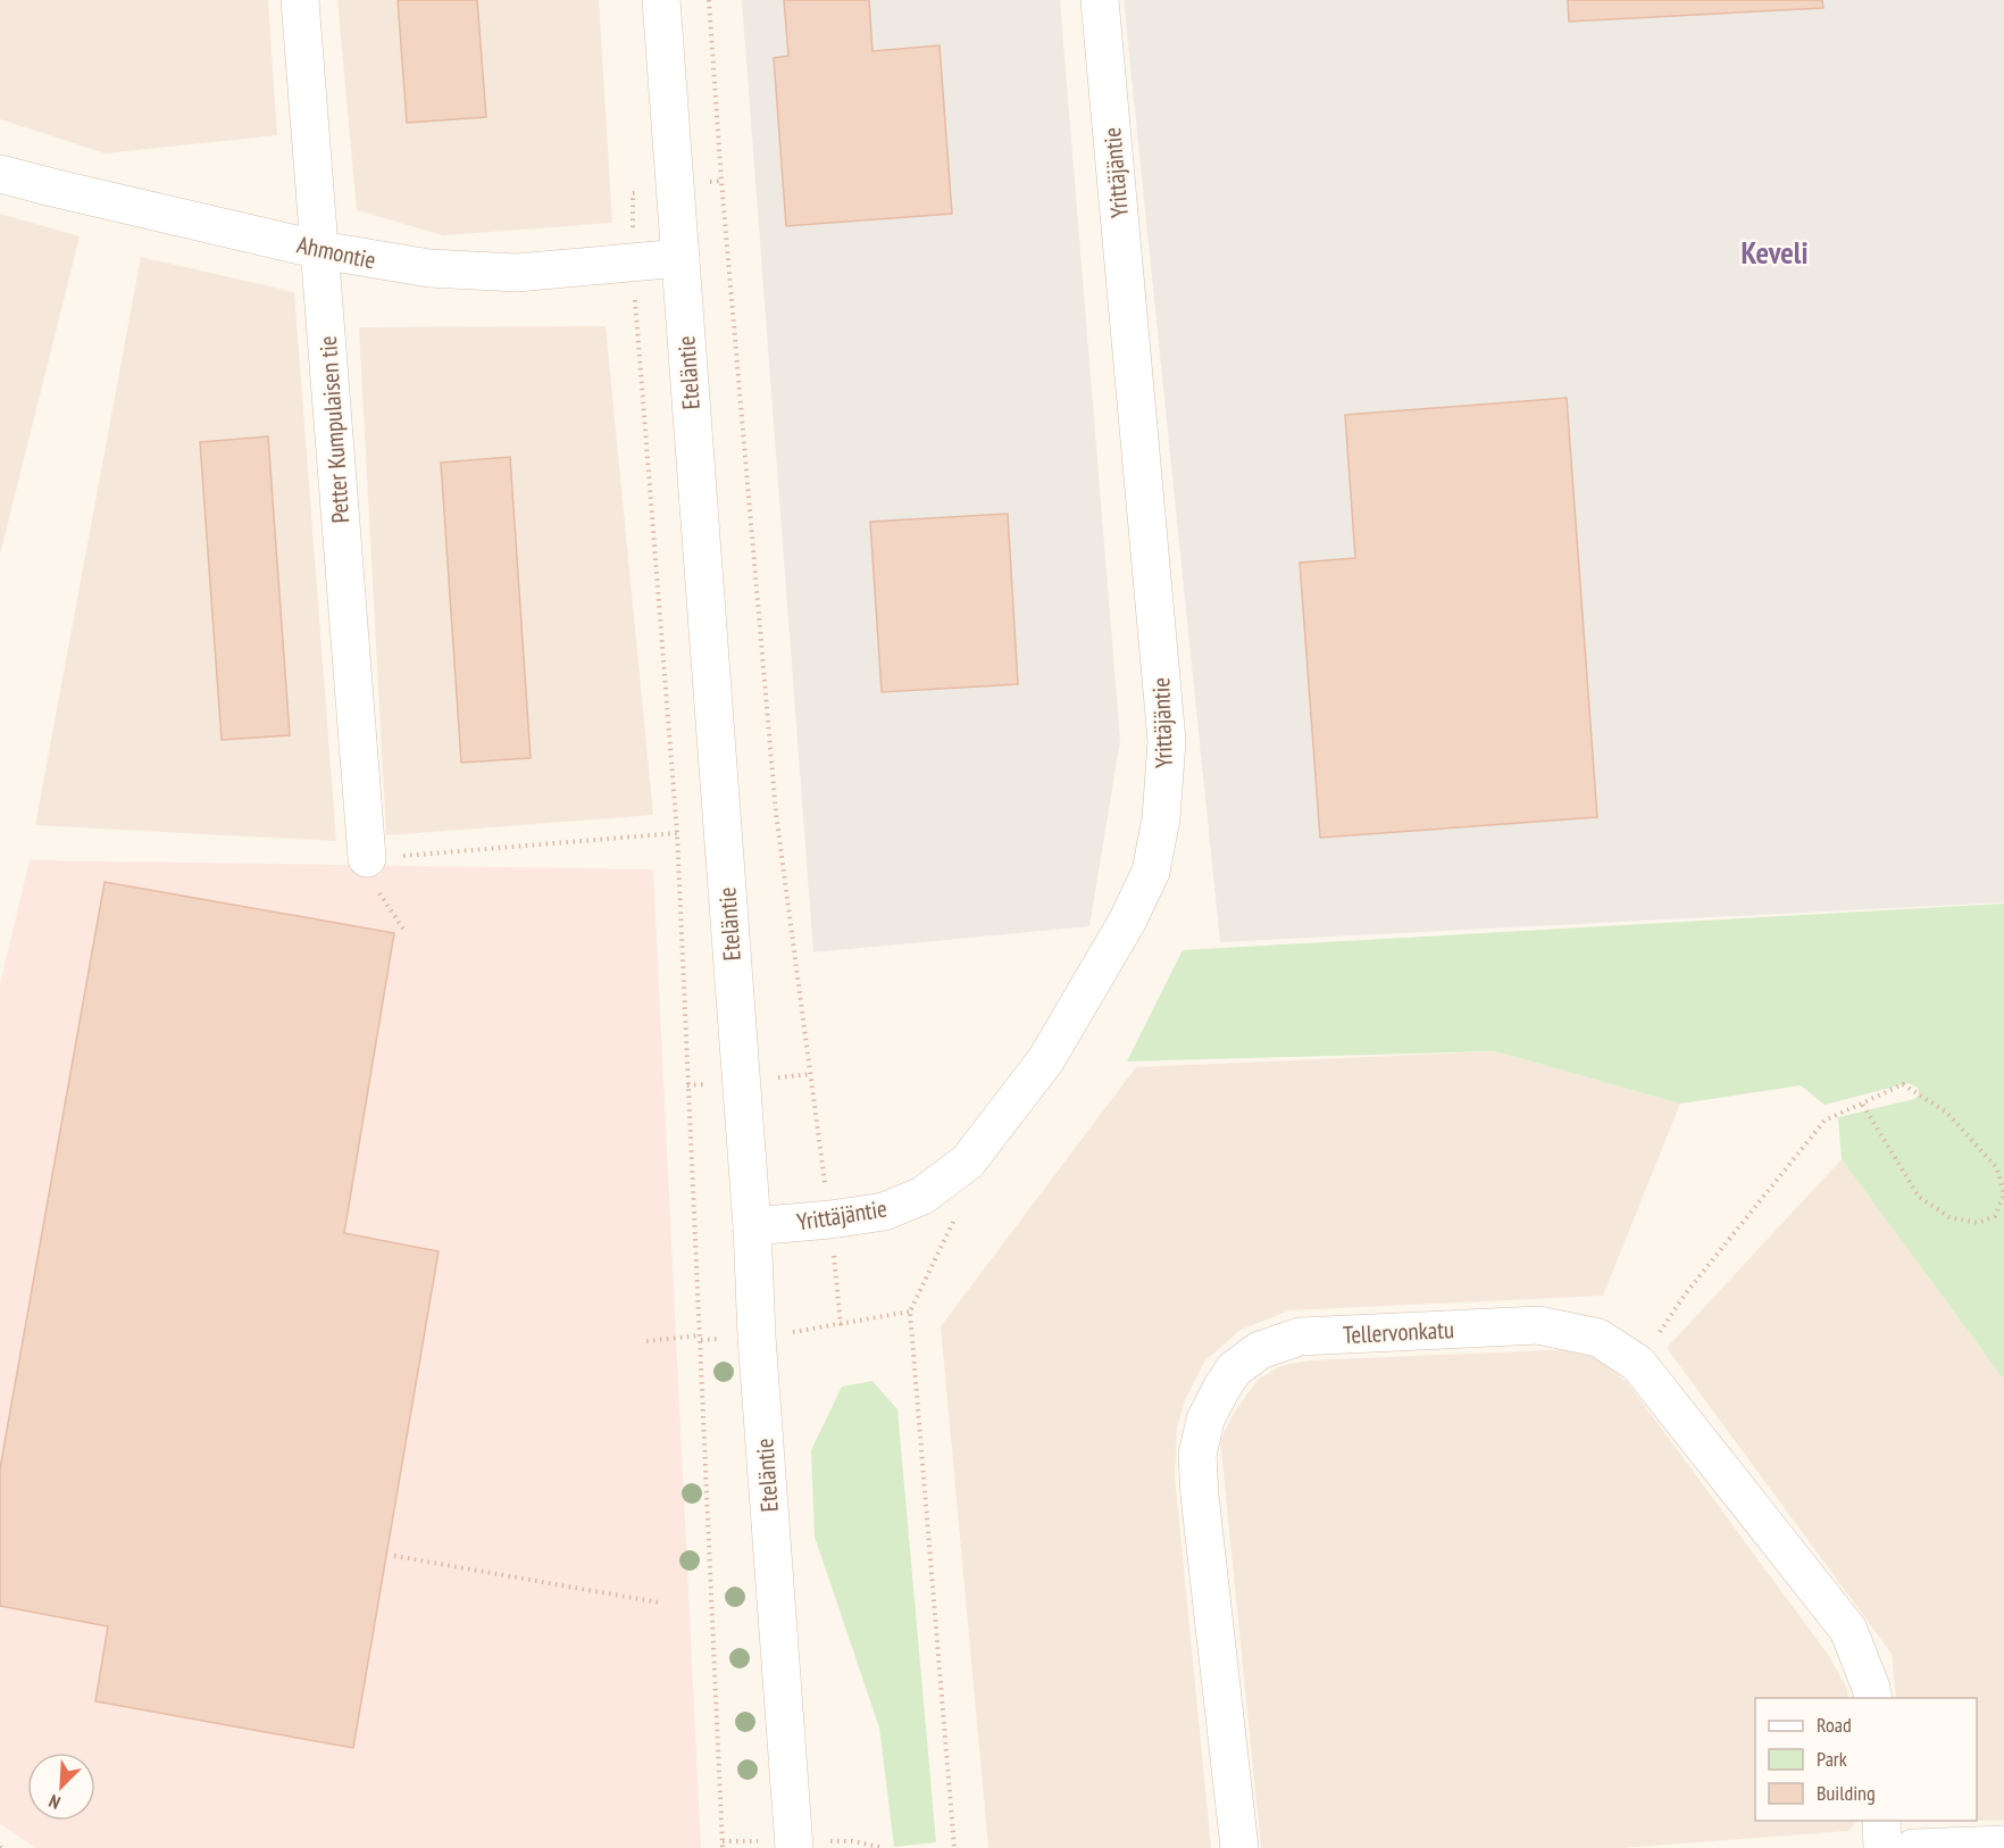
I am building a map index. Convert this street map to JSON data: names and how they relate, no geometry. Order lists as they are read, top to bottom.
{
  "streets": {
    "street": [
      "Yrittäjäntie",
      "Ahmontie",
      "Eteläntie",
      "Petter Kumpulaisen tie",
      "Tellervonkatu"
    ]
  },
  "crossings": [
    ["Yrittäjäntie", "Eteläntie"],
    ["Ahmontie", "Eteläntie"],
    ["Ahmontie", "Petter Kumpulaisen tie"]
  ],
  "districts": ["Keveli"],
  "legend": ["Road", "Park", "Building"],
  "north": "bottom left"
}
